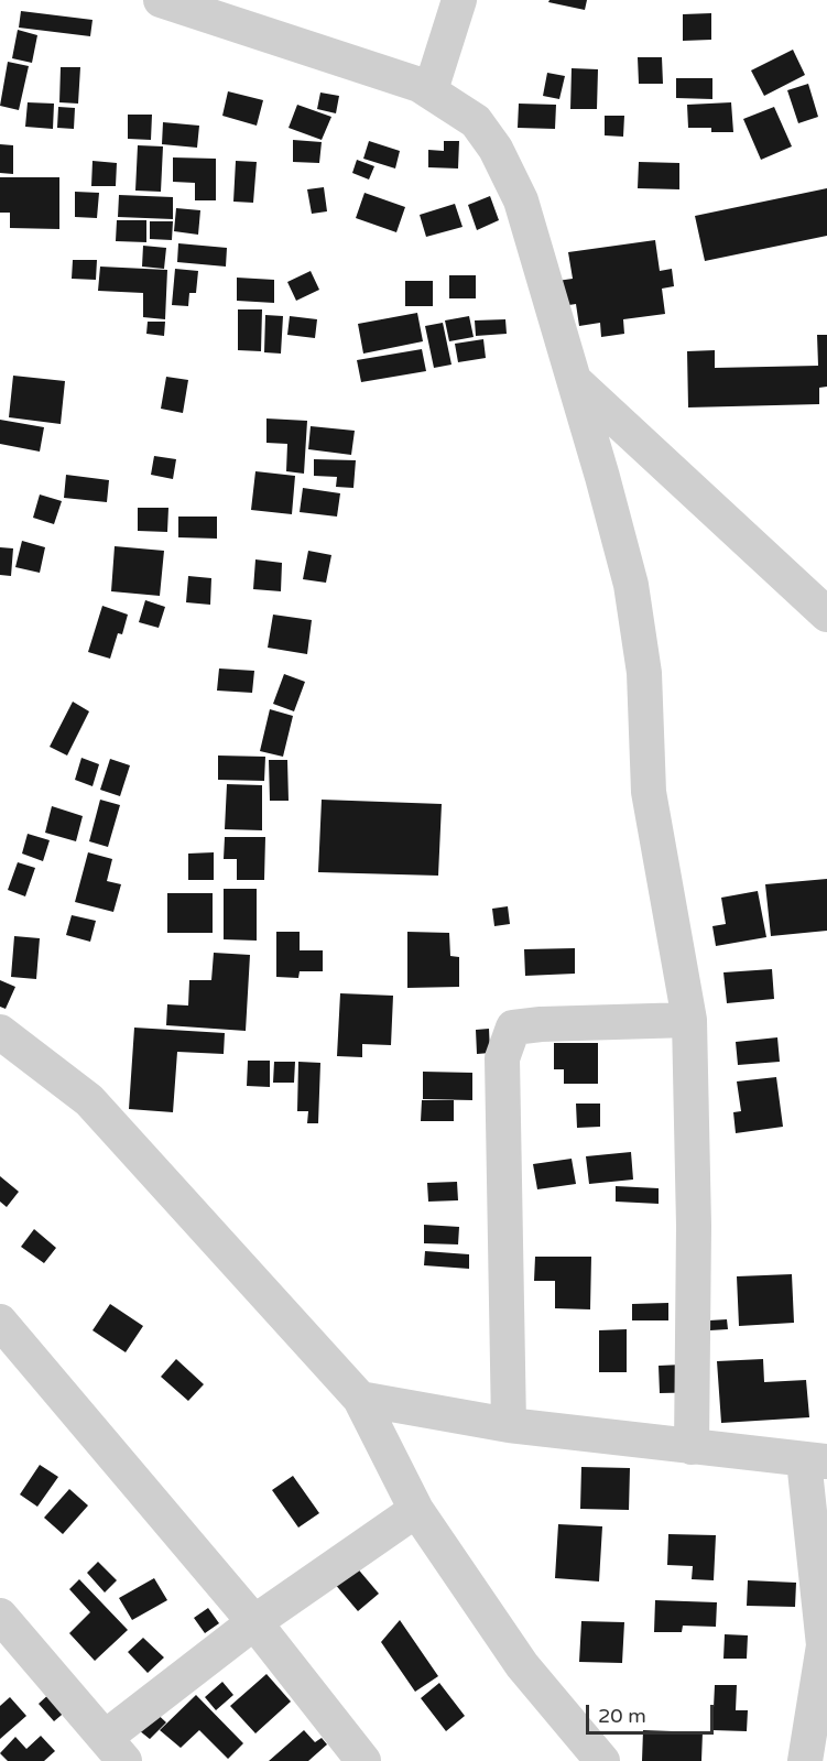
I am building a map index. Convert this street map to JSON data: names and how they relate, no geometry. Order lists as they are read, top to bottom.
{
  "scale_bar": "20 m"
}
